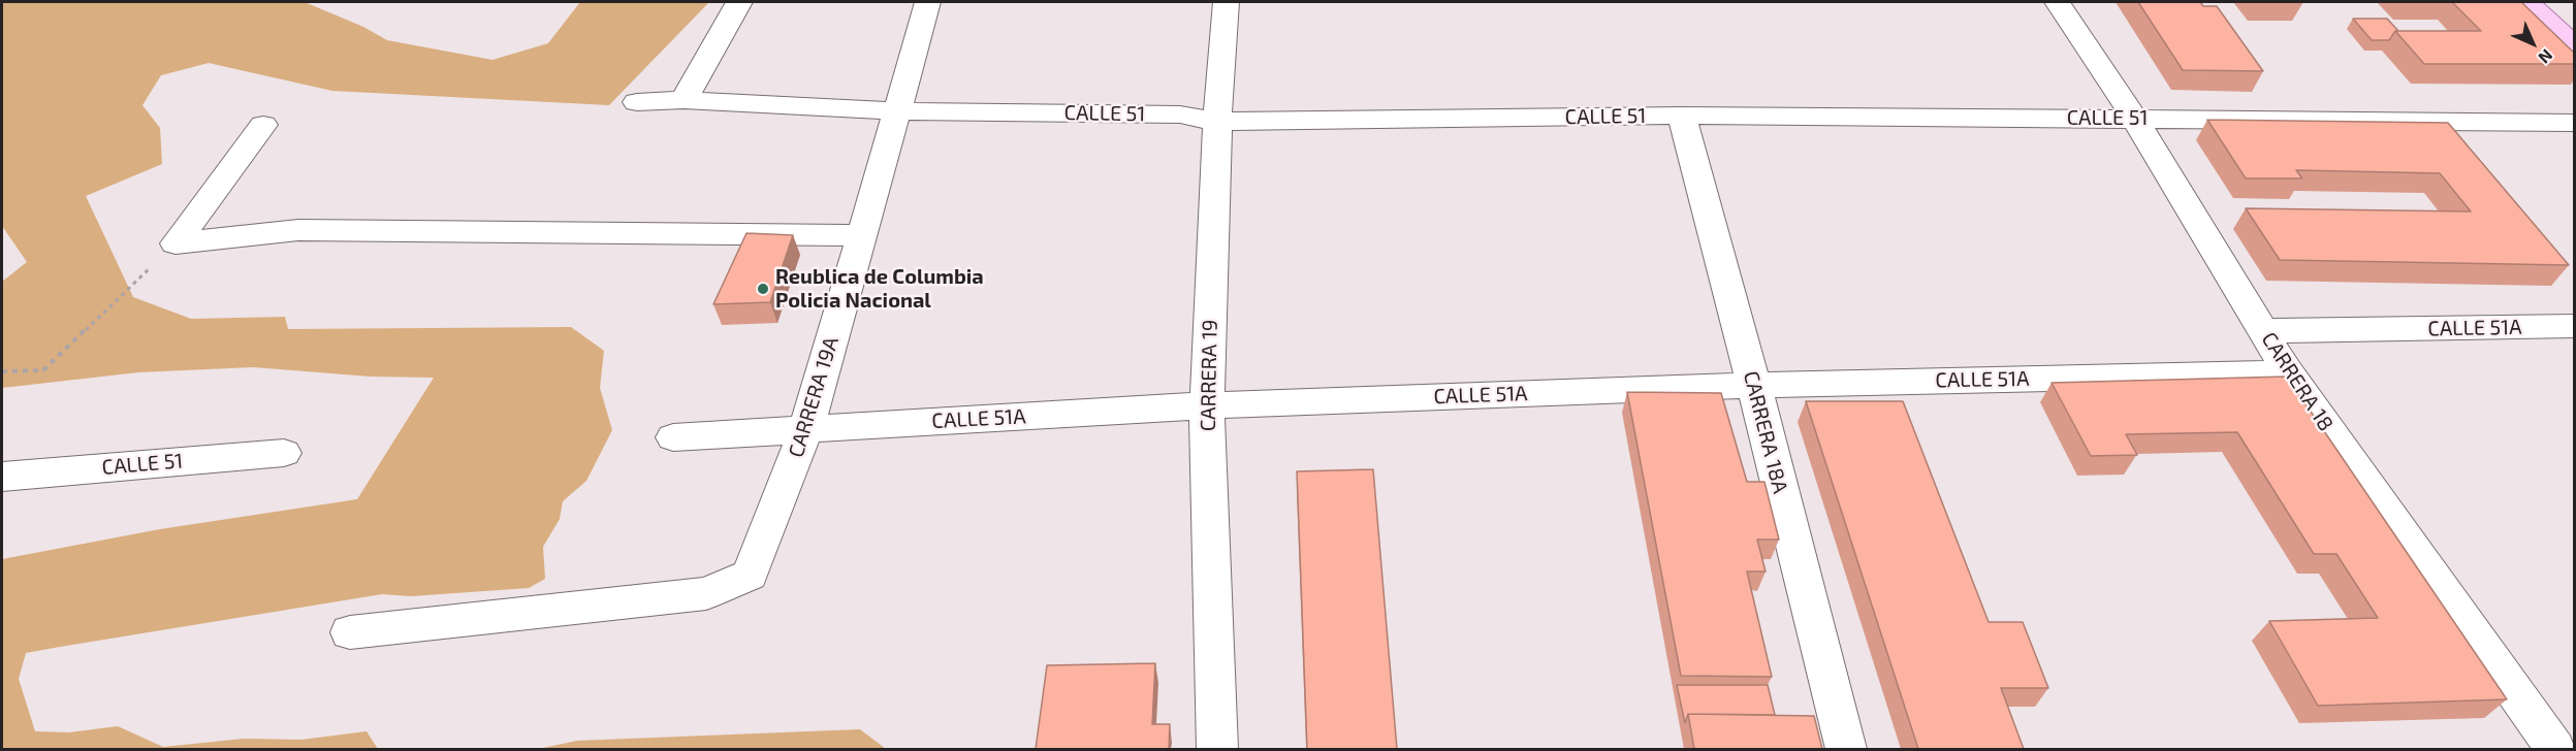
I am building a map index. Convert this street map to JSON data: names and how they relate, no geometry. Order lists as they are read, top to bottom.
{
  "streets": {
    "street": [
      "CALLE 51",
      "CALLE 51A",
      "CARRERA 19",
      "CARRERA 18",
      "CARRERA 19A",
      "CARRERA 18A"
    ]
  },
  "crossings": [
    ["CALLE 51", "CARRERA 19"],
    ["CALLE 51", "CARRERA 18"],
    ["CALLE 51", "CARRERA 19A"],
    ["CALLE 51", "CARRERA 18A"],
    ["CALLE 51A", "CARRERA 19"],
    ["CALLE 51A", "CARRERA 18"],
    ["CALLE 51A", "CARRERA 19A"],
    ["CALLE 51A", "CARRERA 18A"]
  ],
  "places": ["Reublica de Columbia Policia Nacional"],
  "north": "bottom right"
}
